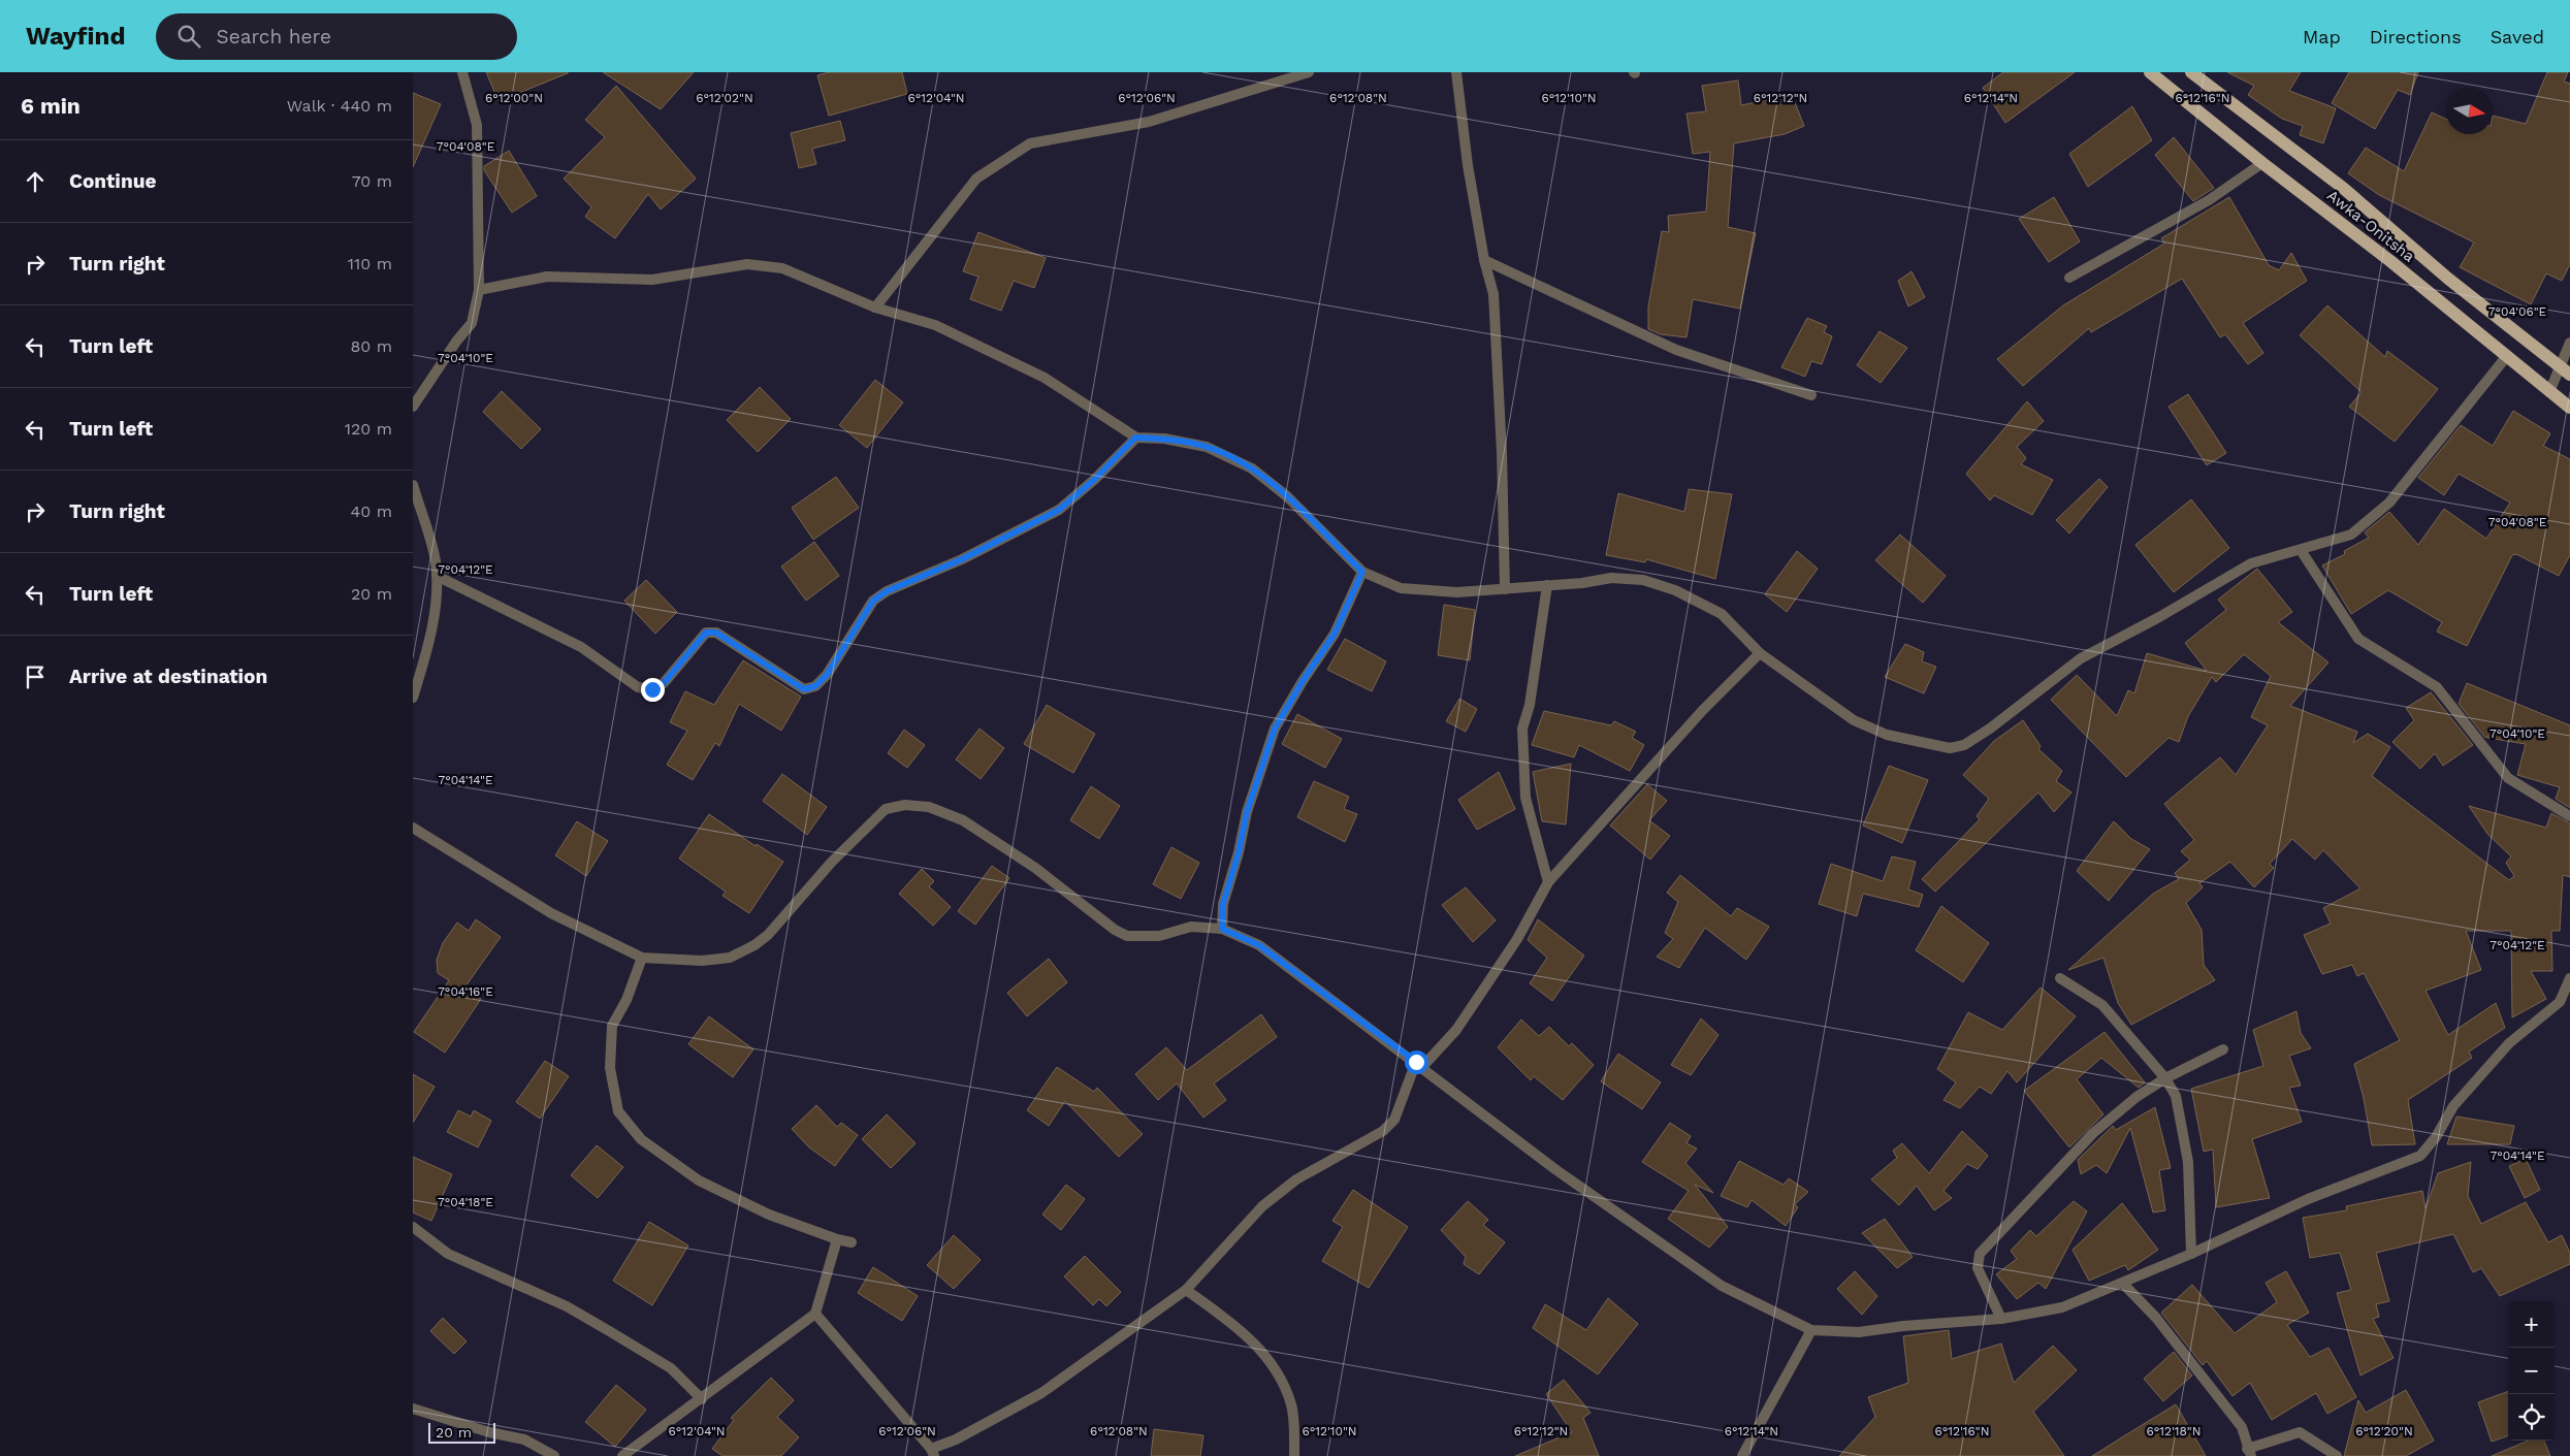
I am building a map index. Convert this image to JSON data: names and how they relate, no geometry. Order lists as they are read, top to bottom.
{
  "streets": {
    "main road": ["Awka-Onitsha"]
  },
  "scale_bar": "20 m",
  "north": "right",
  "page": {
    "header": "Wayfind",
    "search": "Search here",
    "nav": ["Map", "Directions", "Saved"],
    "heading": ["6 min", "Walk · 440 m"],
    "list": [
      ["Continue", "70 m"],
      ["Turn right", "110 m"],
      ["Turn left", "80 m"],
      ["Turn left", "120 m"],
      ["Turn right", "40 m"],
      ["Turn left", "20 m"],
      "Arrive at destination"
    ],
    "map_buttons": ["+", "−"],
    "scale": "20 m"
  },
  "coordinates": [
    "6°12'00\"N",
    "6°12'02\"N",
    "6°12'04\"N",
    "6°12'06\"N",
    "6°12'08\"N",
    "6°12'10\"N",
    "6°12'12\"N",
    "6°12'14\"N",
    "6°12'16\"N",
    "7°04'08\"E",
    "7°04'06\"E",
    "7°04'10\"E",
    "7°04'12\"E",
    "7°04'14\"E",
    "7°04'16\"E",
    "7°04'18\"E",
    "6°12'18\"N",
    "6°12'20\"N"
  ]
}
